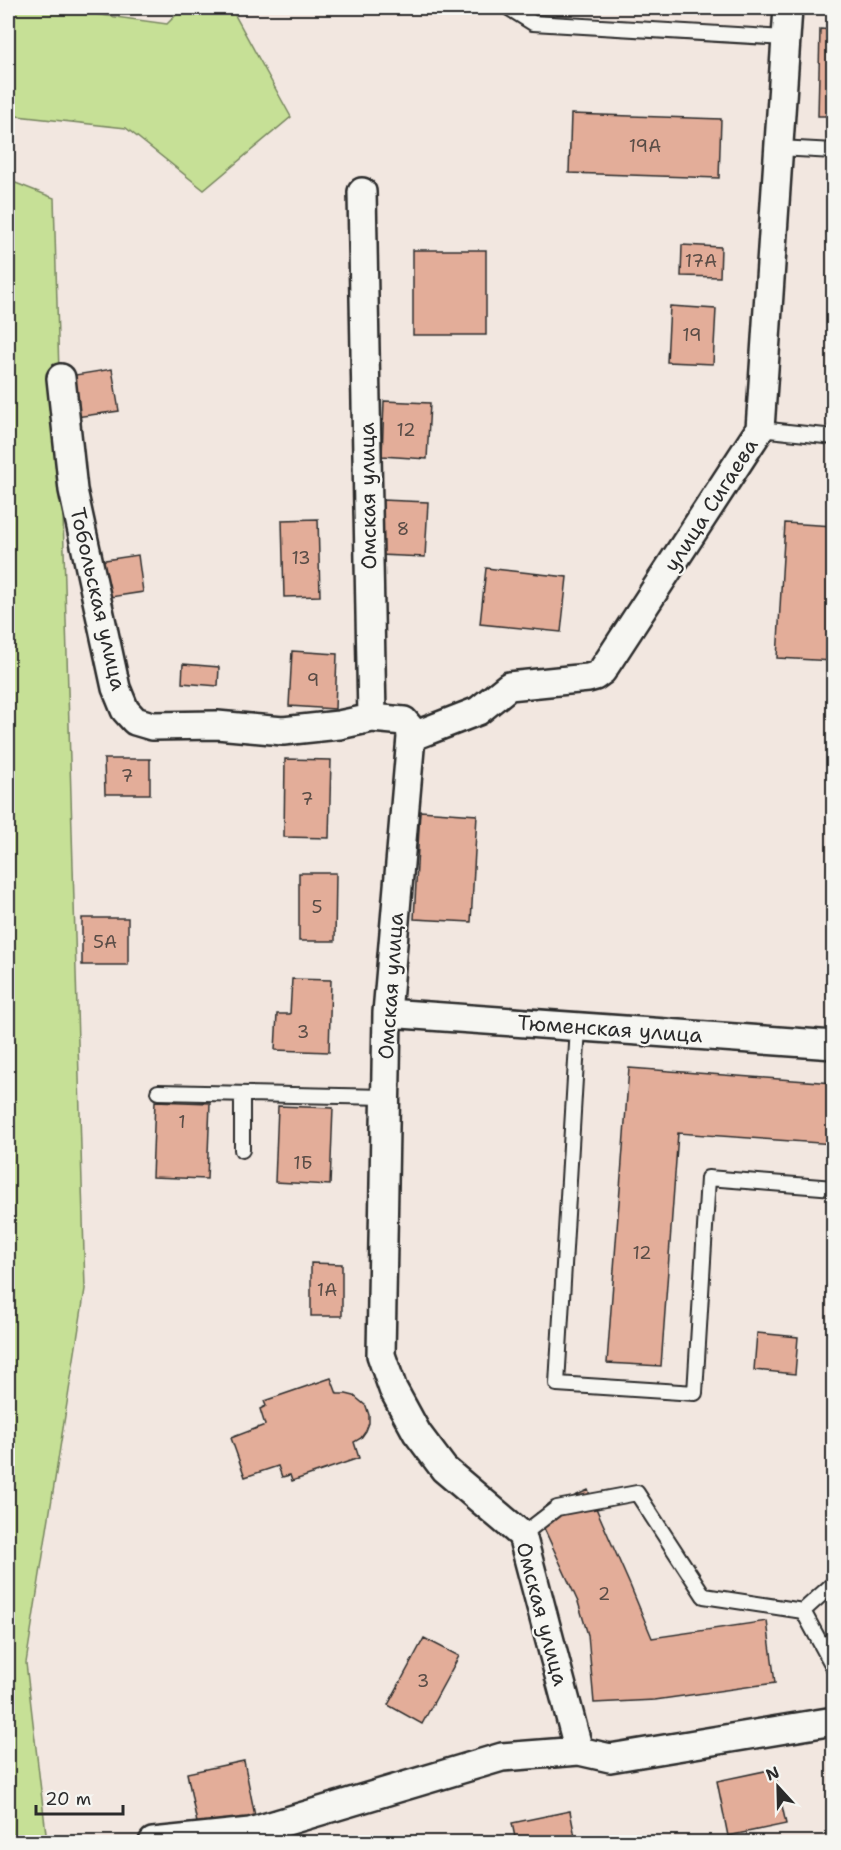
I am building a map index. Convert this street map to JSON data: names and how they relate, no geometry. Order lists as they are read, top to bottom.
{
  "streets": {
    "street": [
      "Омская улица",
      "улица Сигаева",
      "Тобольская улица",
      "Тюменская улица"
    ]
  },
  "crossings": [
    ["Омская улица", "улица Сигаева"],
    ["Омская улица", "Тобольская улица"],
    ["Омская улица", "Тюменская улица"]
  ],
  "house_numbers": [
    "19А",
    "17А",
    "19",
    "12",
    "8",
    "13",
    "9",
    "7",
    "7",
    "5",
    "5А",
    "3",
    "1",
    "1Б",
    "12",
    "1А",
    "2",
    "3"
  ],
  "scale_bar": "20 m",
  "north": "top"
}
